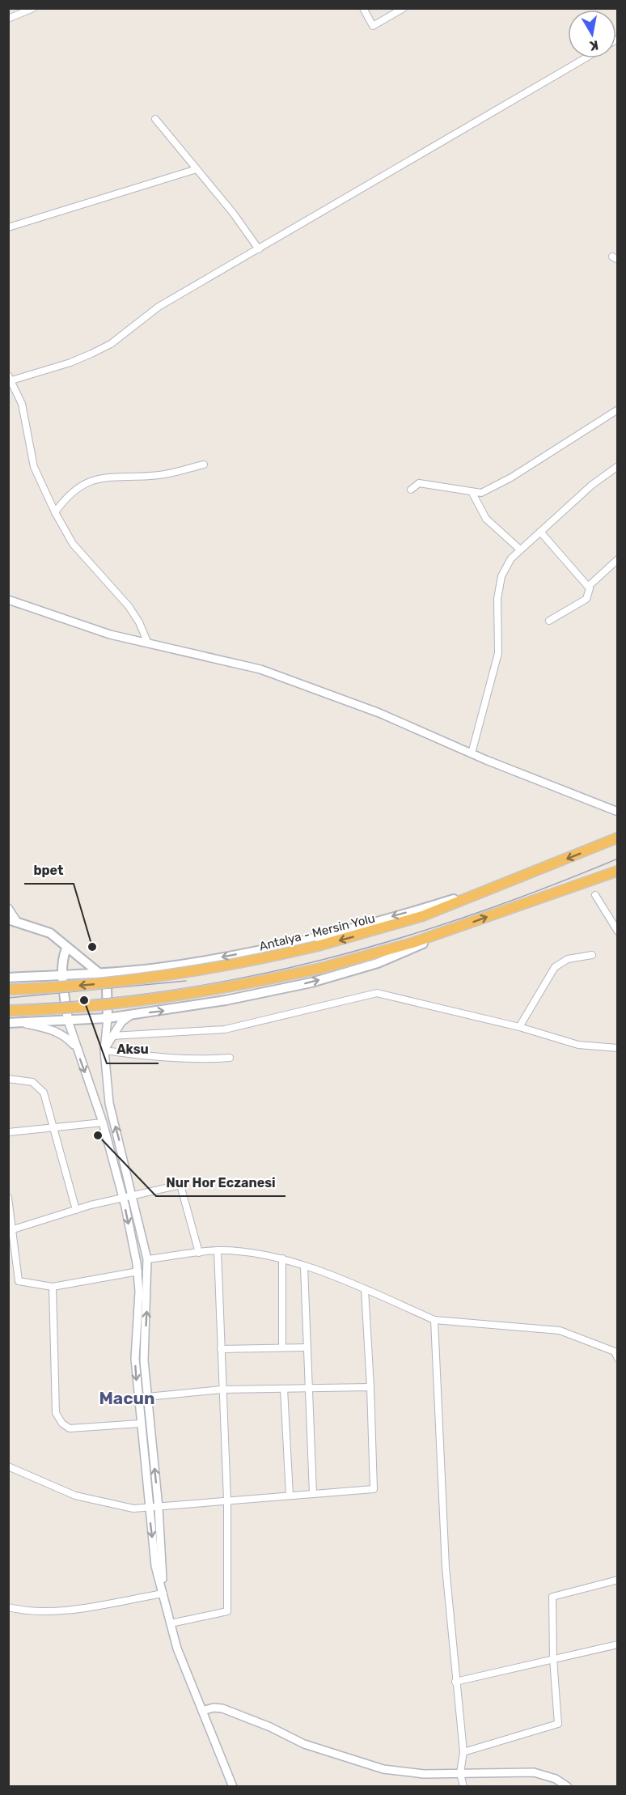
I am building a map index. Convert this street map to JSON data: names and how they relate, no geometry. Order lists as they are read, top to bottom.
{
  "streets": {
    "highway": ["Antalya - Mersin Yolu"]
  },
  "districts": ["Macun"],
  "places": ["bpet", "Aksu", "Nur Hor Eczanesi"],
  "north": "bottom"
}
